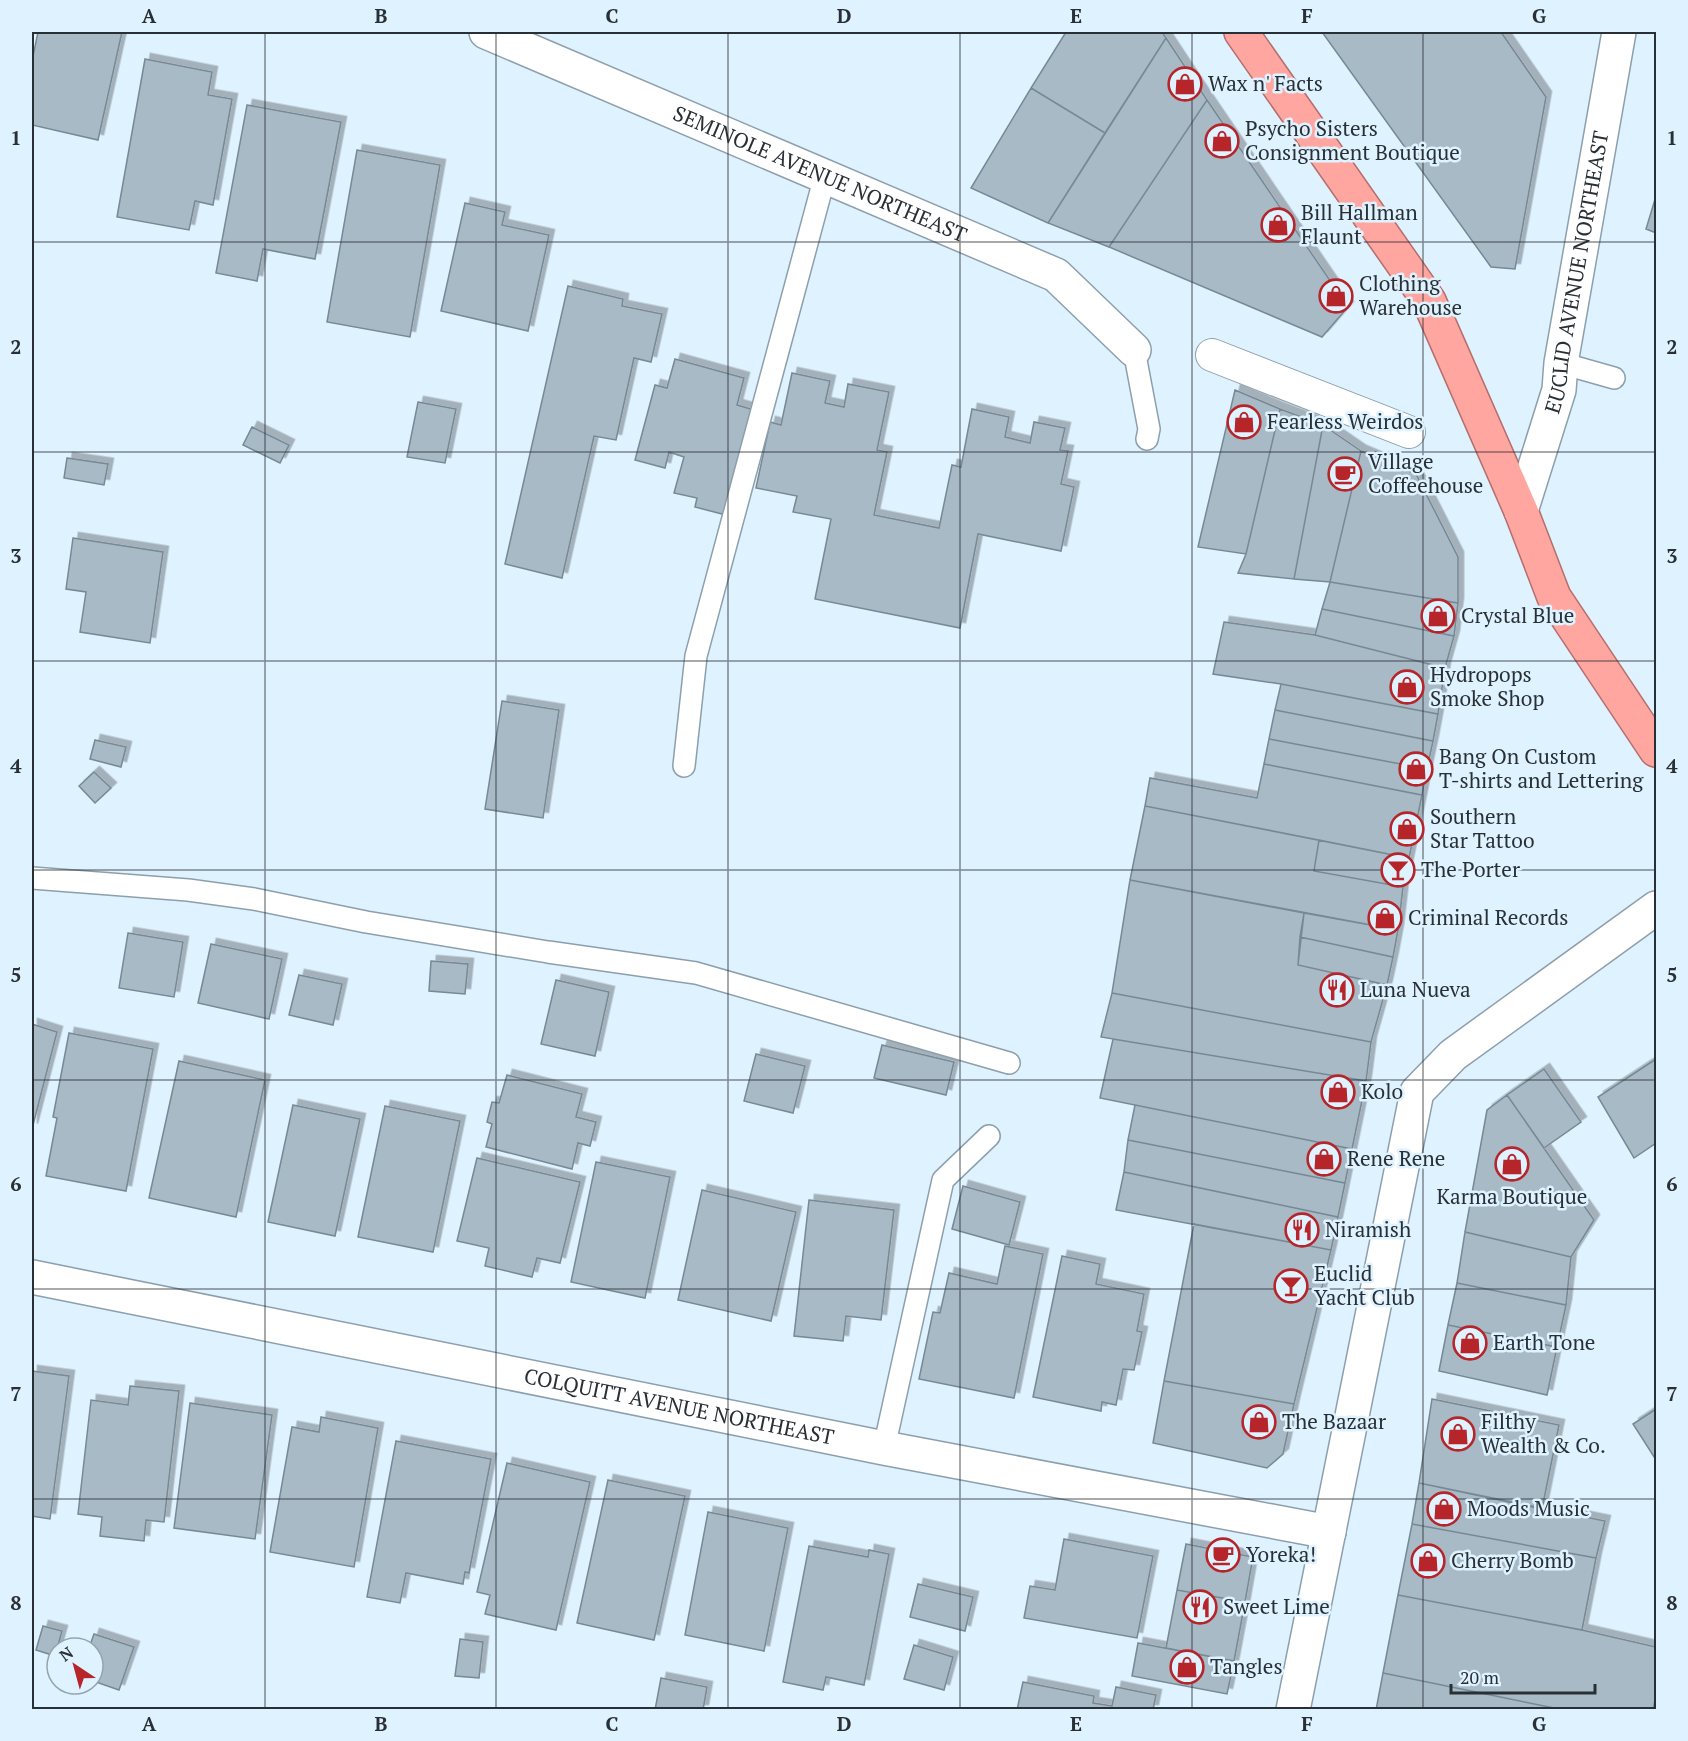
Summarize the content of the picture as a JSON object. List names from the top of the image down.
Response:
{
  "streets": {
    "street": ["SEMINOLE AVENUE NORTHEAST", "EUCLID AVENUE NORTHEAST", "COLQUITT AVENUE NORTHEAST"]
  },
  "places": {
    "shop": [
      "Wax n' Facts",
      "Psycho Sisters Consignment Boutique",
      "Bill Hallman Flaunt",
      "Clothing Warehouse",
      "Fearless Weirdos",
      "Crystal Blue",
      "Hydropops Smoke Shop",
      "Bang On Custom T-shirts and Lettering",
      "Southern Star Tattoo",
      "Criminal Records",
      "Kolo",
      "Rene Rene",
      "Karma Boutique",
      "Earth Tone",
      "The Bazaar",
      "Filthy Wealth & Co.",
      "Moods Music",
      "Cherry Bomb",
      "Tangles"
    ],
    "cafe": ["Village Coffeehouse", "Yoreka!"],
    "bar": ["The Porter", "Euclid Yacht Club"],
    "restaurant": ["Luna Nueva", "Niramish", "Sweet Lime"]
  },
  "scale_bar": "20 m",
  "north": "top left",
  "grid": {
    "columns": [
      "A",
      "B",
      "C",
      "D",
      "E",
      "F",
      "G"
    ],
    "rows": [
      "1",
      "2",
      "3",
      "4",
      "5",
      "6",
      "7",
      "8"
    ]
  }
}
